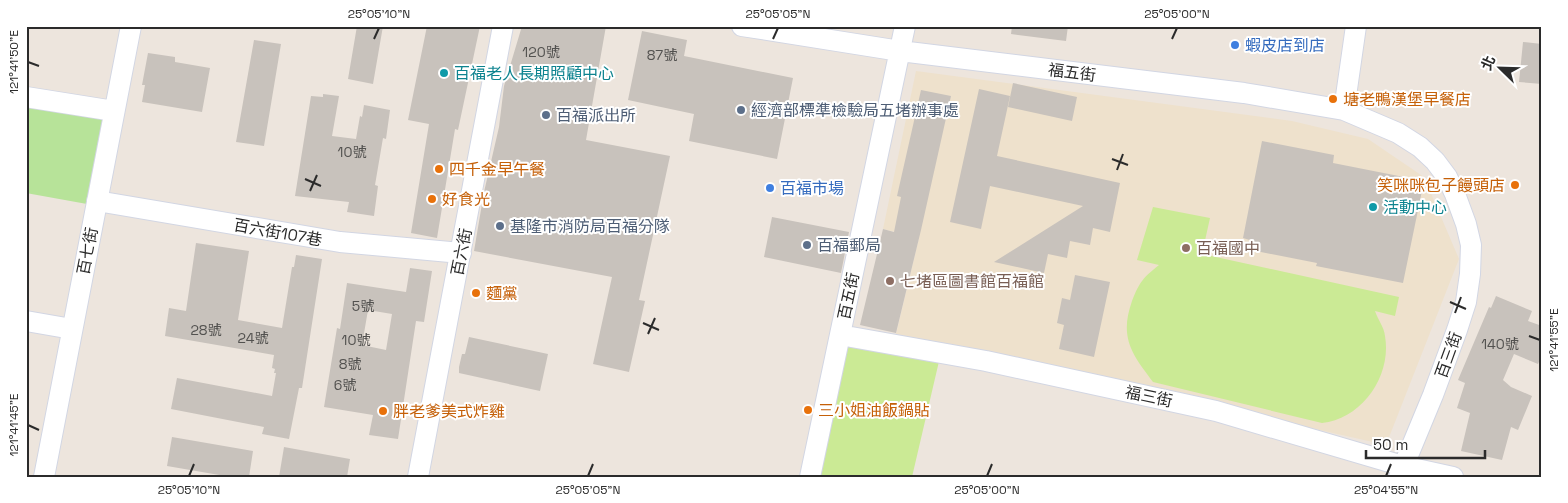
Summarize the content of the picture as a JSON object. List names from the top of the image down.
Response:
{
  "streets": {
    "street": [
      "福五街",
      "百六街107巷",
      "百七街",
      "百六街",
      "百五街",
      "百三街",
      "福三街"
    ]
  },
  "crossings": [
    ["福五街", "百五街"],
    ["福五街", "百三街"],
    ["百六街107巷", "百七街"],
    ["百六街107巷", "百六街"],
    ["百五街", "福三街"],
    ["百三街", "福三街"]
  ],
  "places": [
    "蝦皮店到店",
    "百福老人長期照顧中心",
    "塘老鴨漢堡早餐店",
    "經濟部標準檢驗局五堵辦事處",
    "百福派出所",
    "四千金早午餐",
    "笑咪咪包子饅頭店",
    "百福市場",
    "好食光",
    "活動中心",
    "基隆市消防局百福分隊",
    "百福郵局",
    "百福國中",
    "七堵區圖書館百福館",
    "麵黨",
    "三小姐油飯鍋貼",
    "胖老爹美式炸雞"
  ],
  "house_numbers": [
    "120號",
    "87號",
    "10號",
    "5號",
    "28號",
    "24號",
    "10號",
    "140號",
    "8號",
    "6號"
  ],
  "scale_bar": "50 m",
  "north": "top left",
  "coordinates": [
    "25°05'10\"N",
    "25°05'05\"N",
    "25°05'00\"N",
    "121°41'50\"E",
    "121°41'55\"E",
    "121°41'45\"E",
    "25°04'55\"N"
  ]
}
